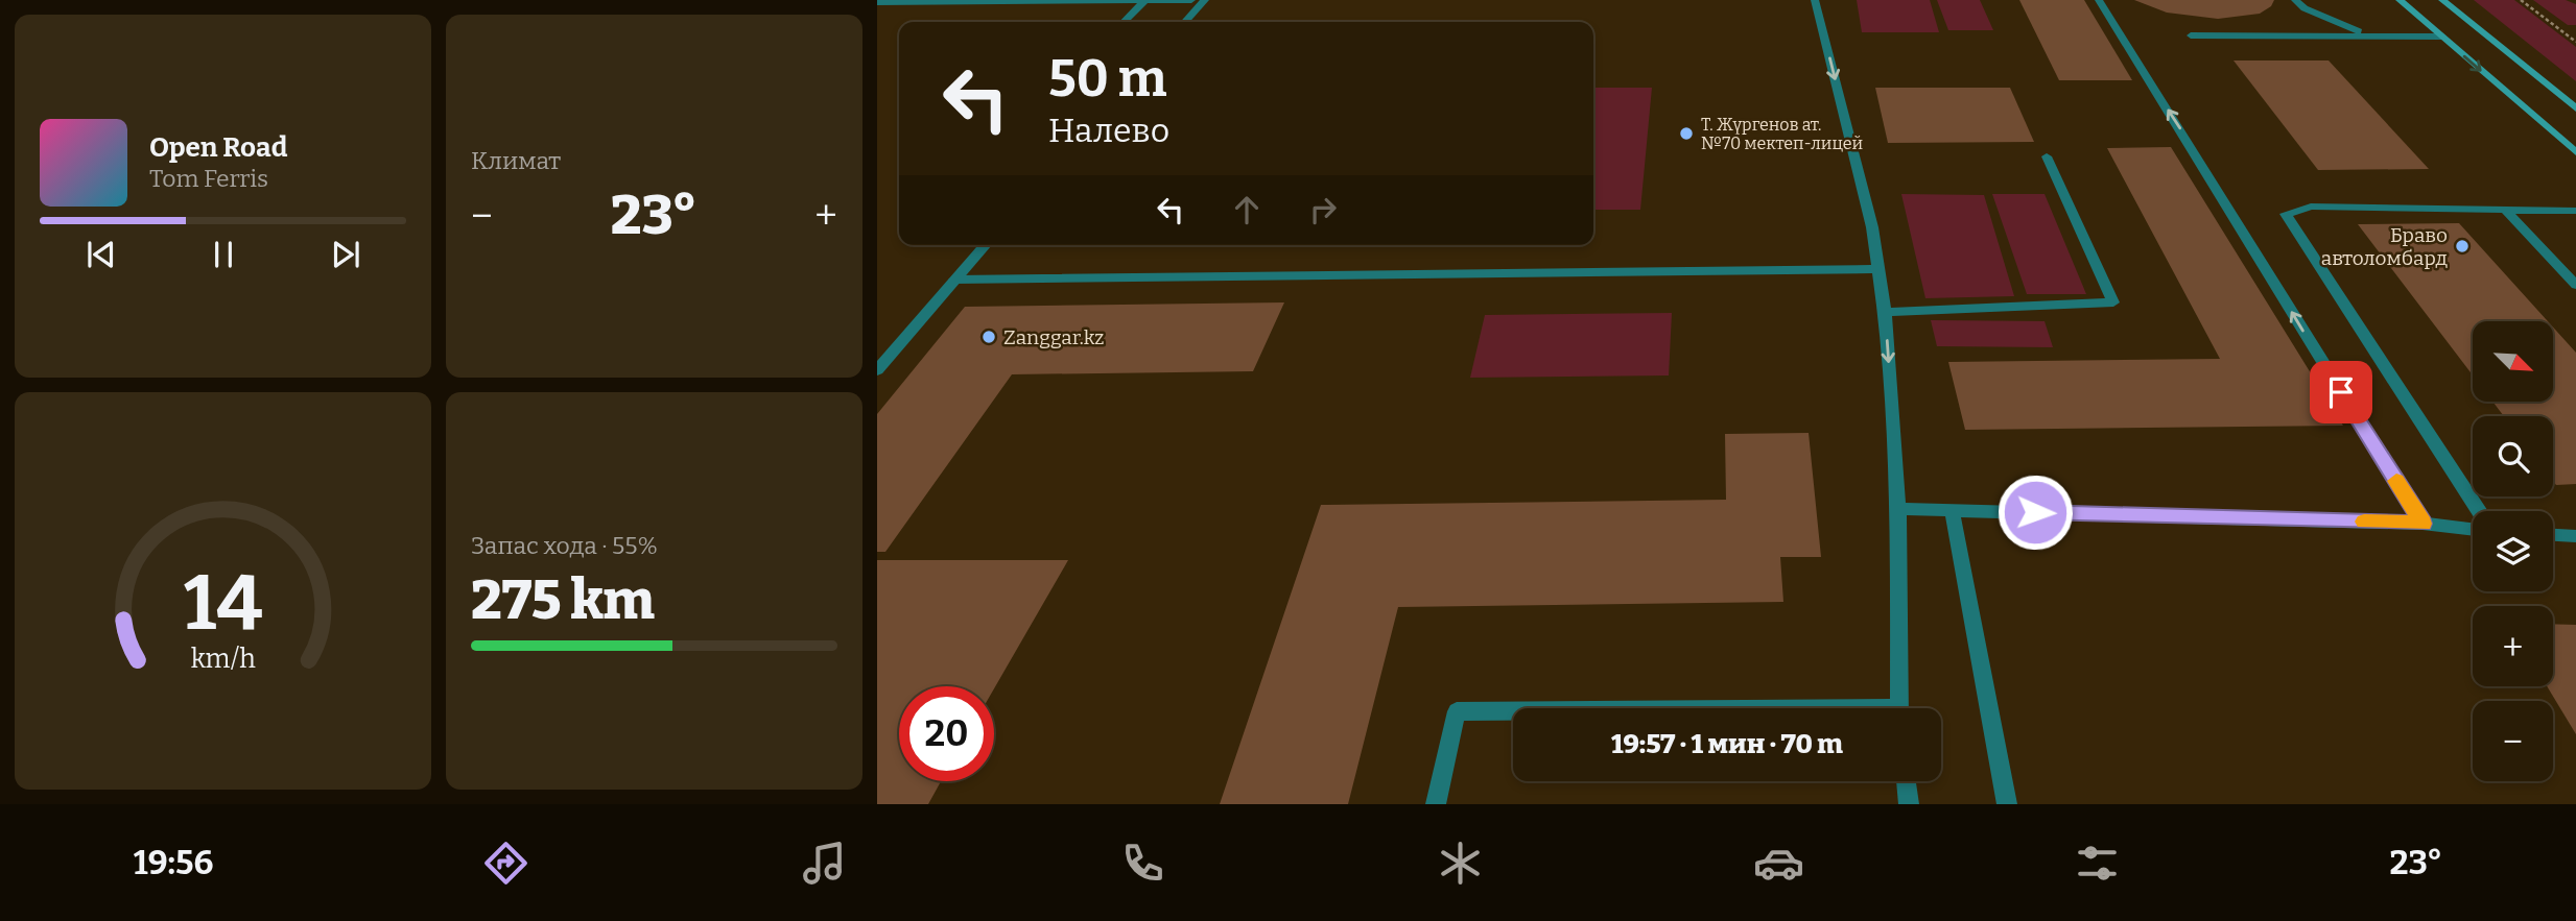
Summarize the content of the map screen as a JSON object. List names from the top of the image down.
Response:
{
  "places": ["Т. Жүргенов ат. №70 мектеп-лицей", "Браво автоломбард", "Zanggar.kz"],
  "north": "bottom right",
  "page": {
    "tile": [
      "Климат",
      ["Запас хода · 55%", "275 km"]
    ],
    "turn": ["50 m", "Налево"],
    "song": ["Open Road", "Tom Ferris"],
    "heat": ["−", "23°", "+"],
    "map_buttons": ["+", "−"],
    "limit": "20",
    "trip": "19:57 · 1 мин · 70 m",
    "tabs": ["19:56", "23°"],
    "gauge": ["14", "km/h"]
  }
}
